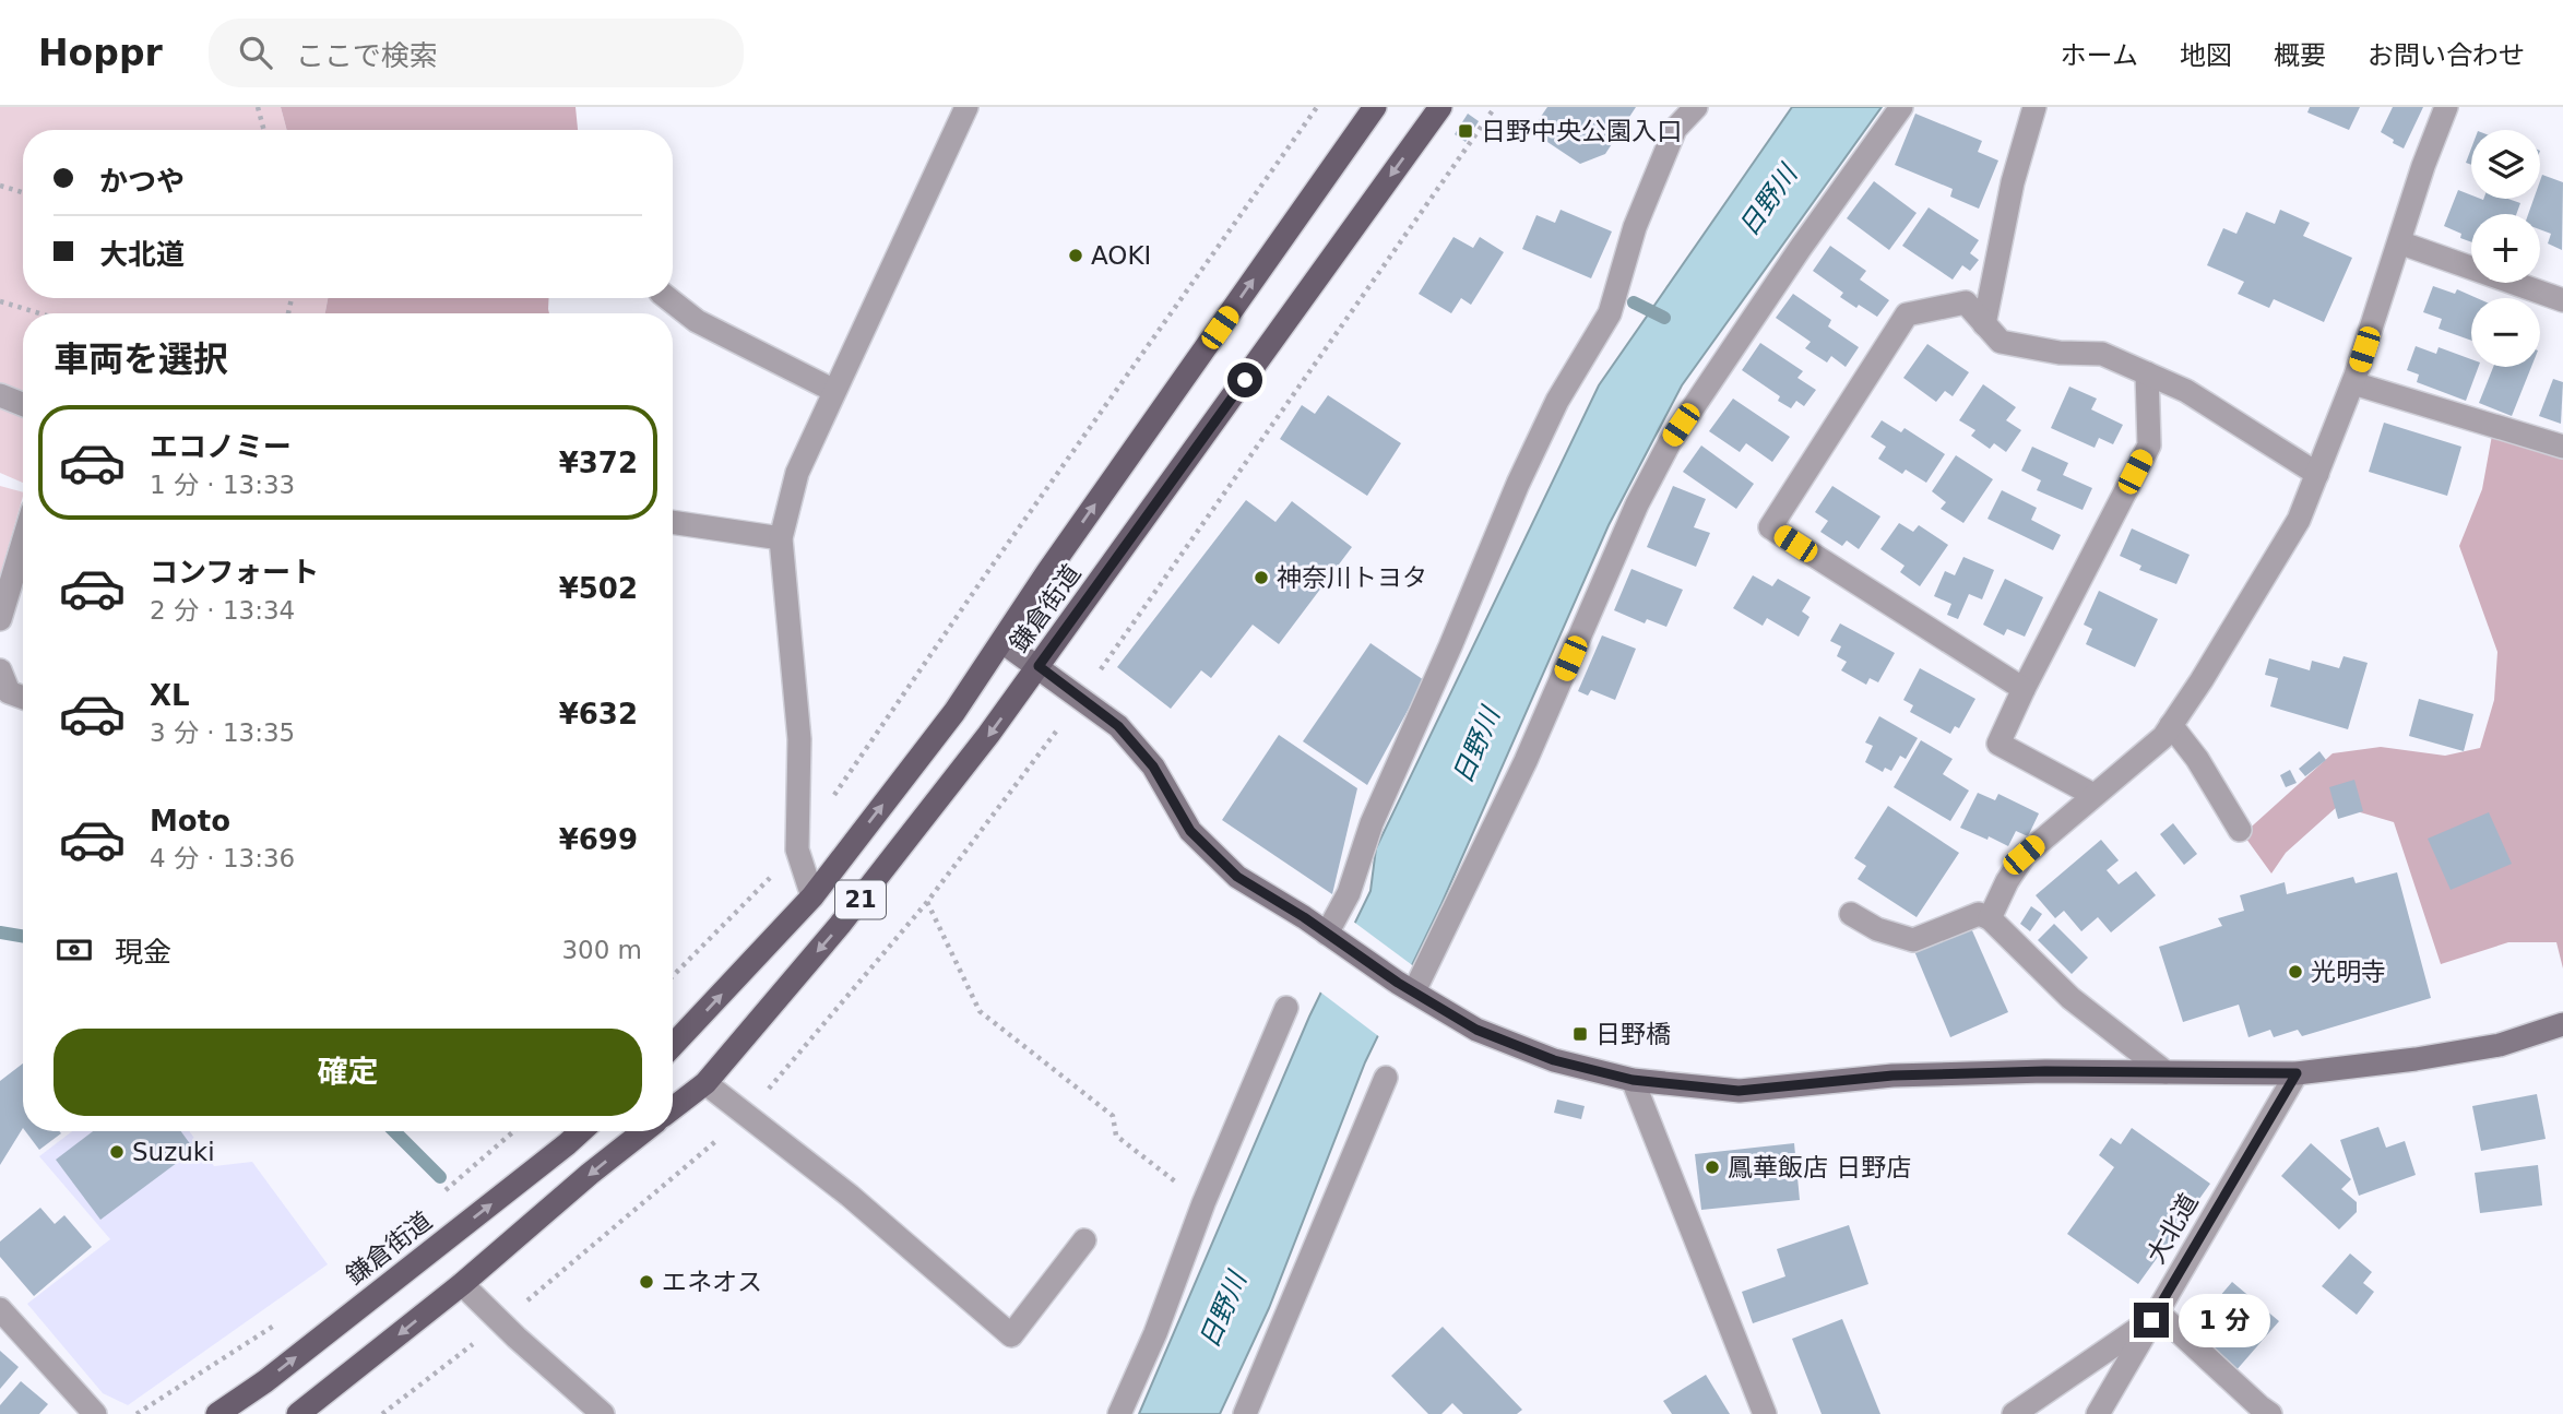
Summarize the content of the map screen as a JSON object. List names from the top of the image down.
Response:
{
  "streets": {
    "main road": ["鎌倉街道", "21"],
    "street": ["大北道"]
  },
  "water": ["日野川"],
  "places": {
    "transit": ["日野中央公園入口", "日野橋"],
    "other": [
      "AOKI",
      "神奈川トヨタ",
      "光明寺",
      "Suzuki",
      "鳳華飯店 日野店",
      "エネオス"
    ]
  },
  "page": {
    "header": "Hoppr",
    "search": "ここで検索",
    "nav": [
      "ホーム",
      "地図",
      "概要",
      "お問い合わせ"
    ],
    "map_buttons": ["+", "−"],
    "banner": ["かつや", "大北道"],
    "heading": "車両を選択",
    "list": [
      {
        "name": "エコノミー",
        "note": "1 分 · 13:33",
        "value": "¥372"
      },
      {
        "name": "コンフォート",
        "note": "2 分 · 13:34",
        "value": "¥502"
      },
      {
        "name": "XL",
        "note": "3 分 · 13:35",
        "value": "¥632"
      },
      {
        "name": "Moto",
        "note": "4 分 · 13:36",
        "value": "¥699"
      }
    ],
    "pay": ["現金", "300 m"],
    "buttons": "確定",
    "bubble": "1 分"
  }
}
